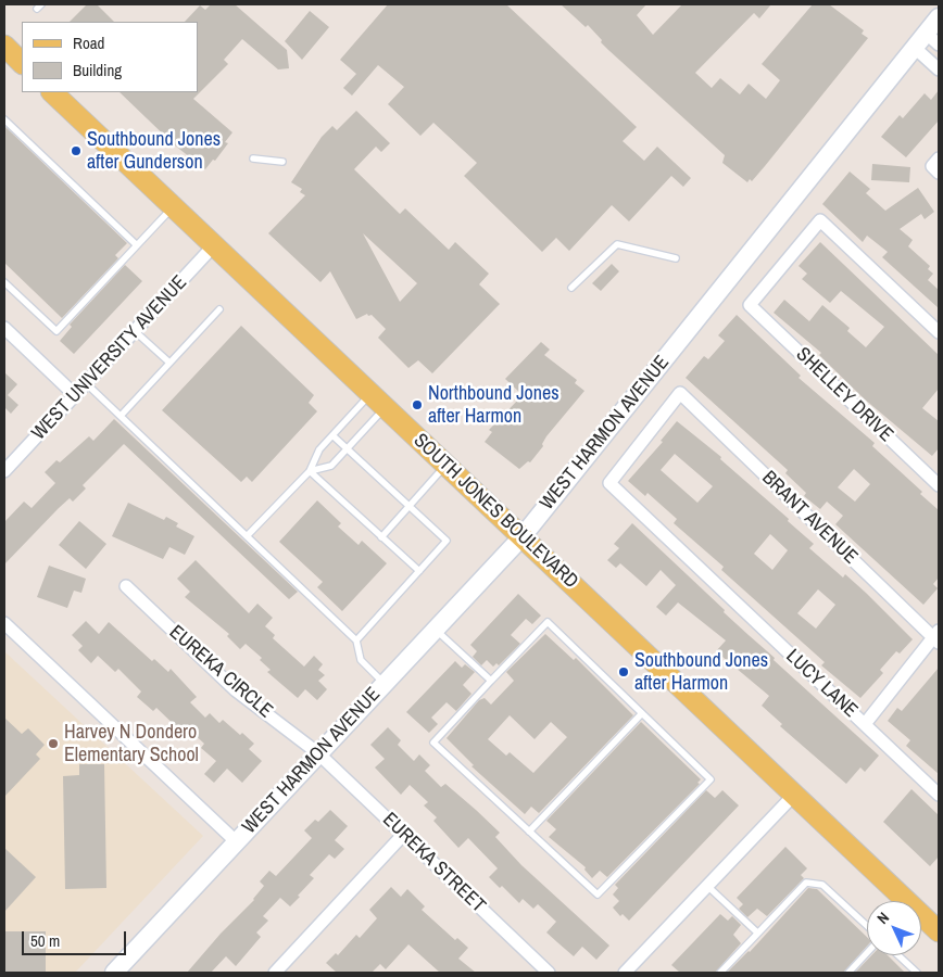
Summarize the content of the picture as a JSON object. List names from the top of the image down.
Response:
{
  "streets": {
    "main road": ["WEST HARMON AVENUE", "SOUTH JONES BOULEVARD"],
    "street": [
      "WEST UNIVERSITY AVENUE",
      "SHELLEY DRIVE",
      "BRANT AVENUE",
      "EUREKA CIRCLE",
      "LUCY LANE",
      "EUREKA STREET"
    ]
  },
  "crossings": [
    ["WEST UNIVERSITY AVENUE", "SOUTH JONES BOULEVARD"],
    ["WEST HARMON AVENUE", "SOUTH JONES BOULEVARD"],
    ["WEST HARMON AVENUE", "EUREKA CIRCLE"],
    ["WEST HARMON AVENUE", "EUREKA STREET"],
    ["BRANT AVENUE", "LUCY LANE"],
    ["EUREKA CIRCLE", "EUREKA STREET"]
  ],
  "places": [
    "Southbound Jones after Gunderson",
    "Northbound Jones after Harmon",
    "Southbound Jones after Harmon",
    "Harvey N Dondero Elementary School"
  ],
  "legend": ["Road", "Building"],
  "scale_bar": "50 m",
  "north": "top left"
}
